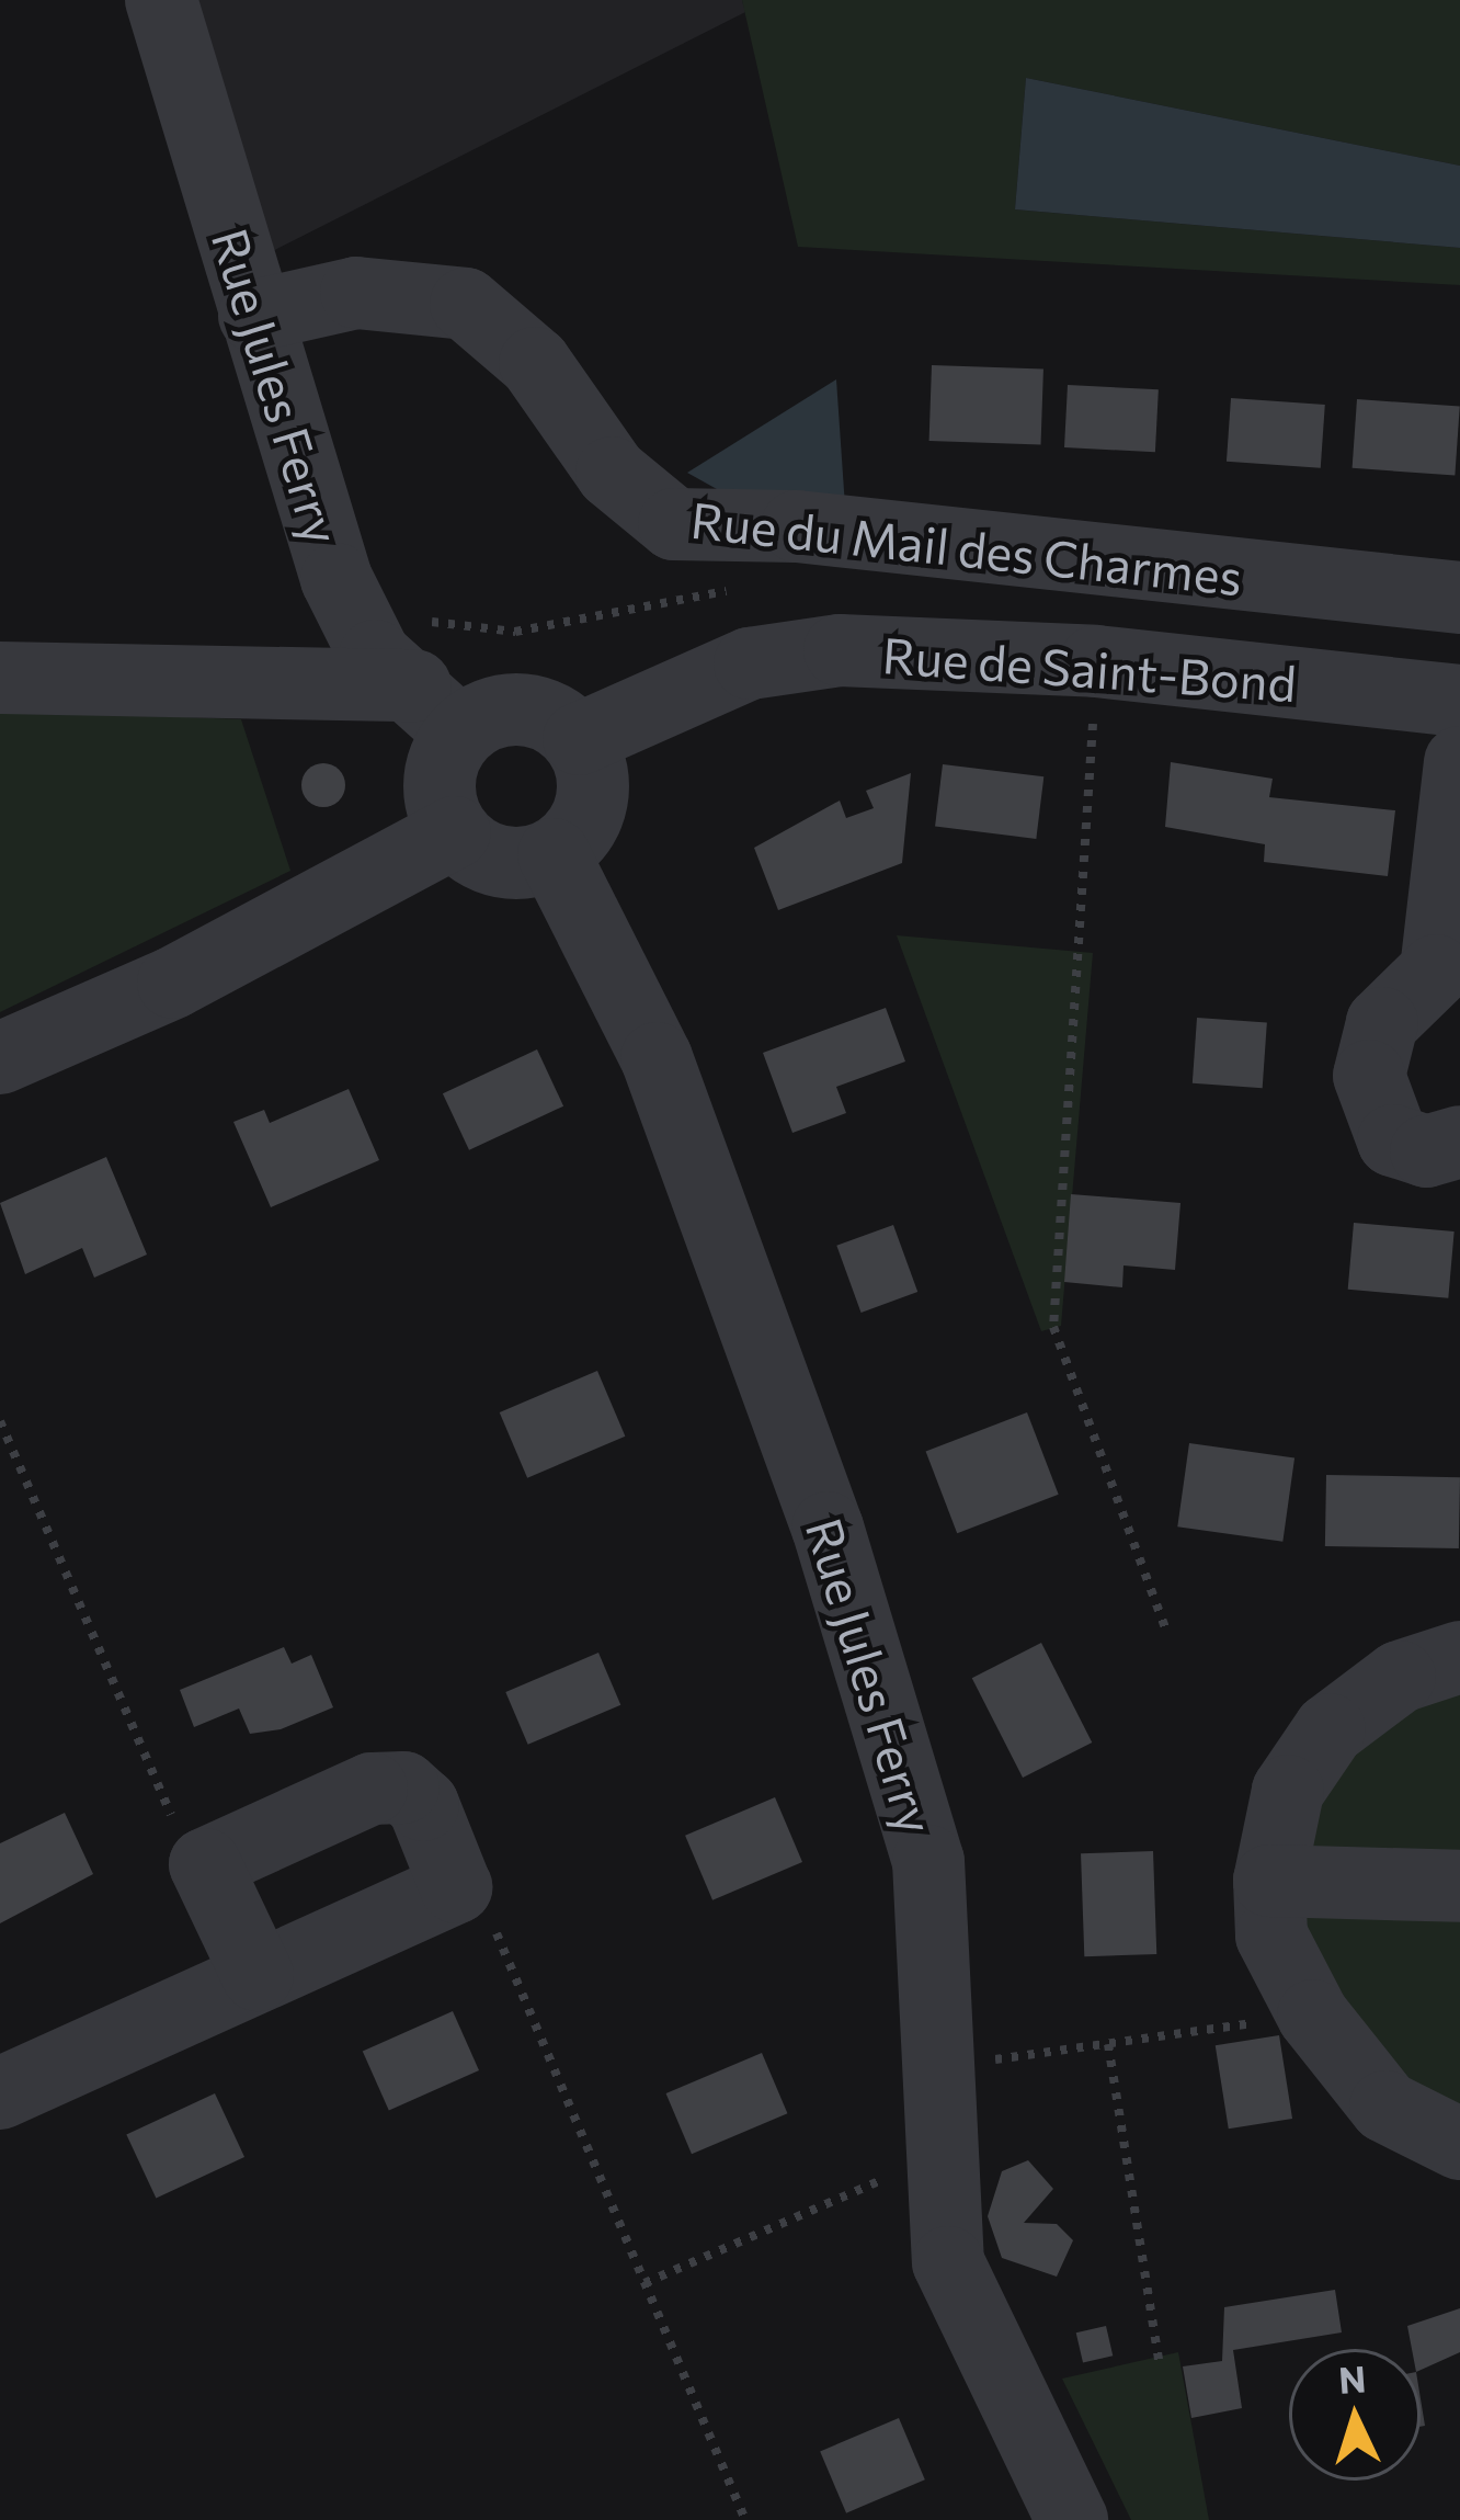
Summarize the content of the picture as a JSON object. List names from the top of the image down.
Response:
{
  "streets": {
    "street": ["Rue Jules Ferry", "Rue du Mail des Charmes", "Rue de Saint-Bond"]
  },
  "crossings": [
    ["Rue Jules Ferry", "Rue du Mail des Charmes"],
    ["Rue Jules Ferry", "Rue de Saint-Bond"]
  ],
  "north": "top"
}
